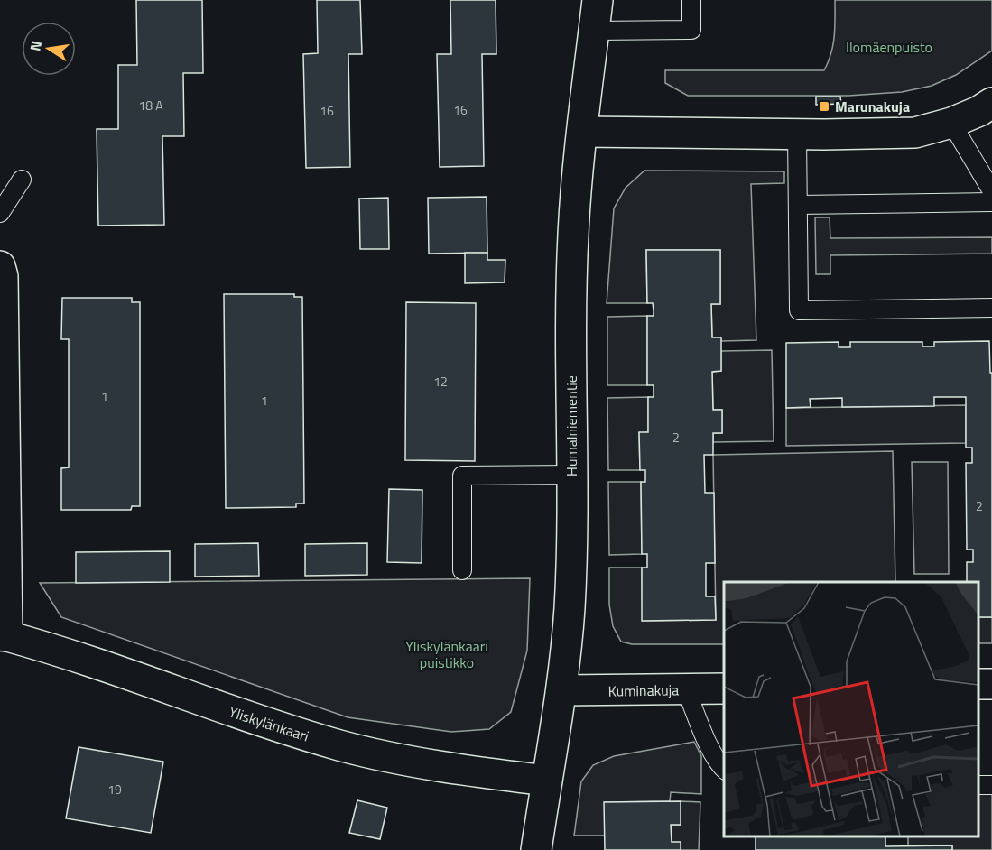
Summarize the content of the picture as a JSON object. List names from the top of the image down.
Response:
{
  "streets": {
    "street": ["Humalniementie", "Kuminakuja", "Yliskylänkaari"]
  },
  "crossings": [
    ["Humalniementie", "Kuminakuja"],
    ["Humalniementie", "Yliskylänkaari"]
  ],
  "parks": ["Ilomäenpuisto", "Yliskylänkaari puistikko"],
  "places": {
    "transit": ["Marunakuja"]
  },
  "house_numbers": [
    "18 A",
    "16",
    "16",
    "12",
    "1",
    "1",
    "2",
    "2",
    "19"
  ],
  "north": "left"
}
